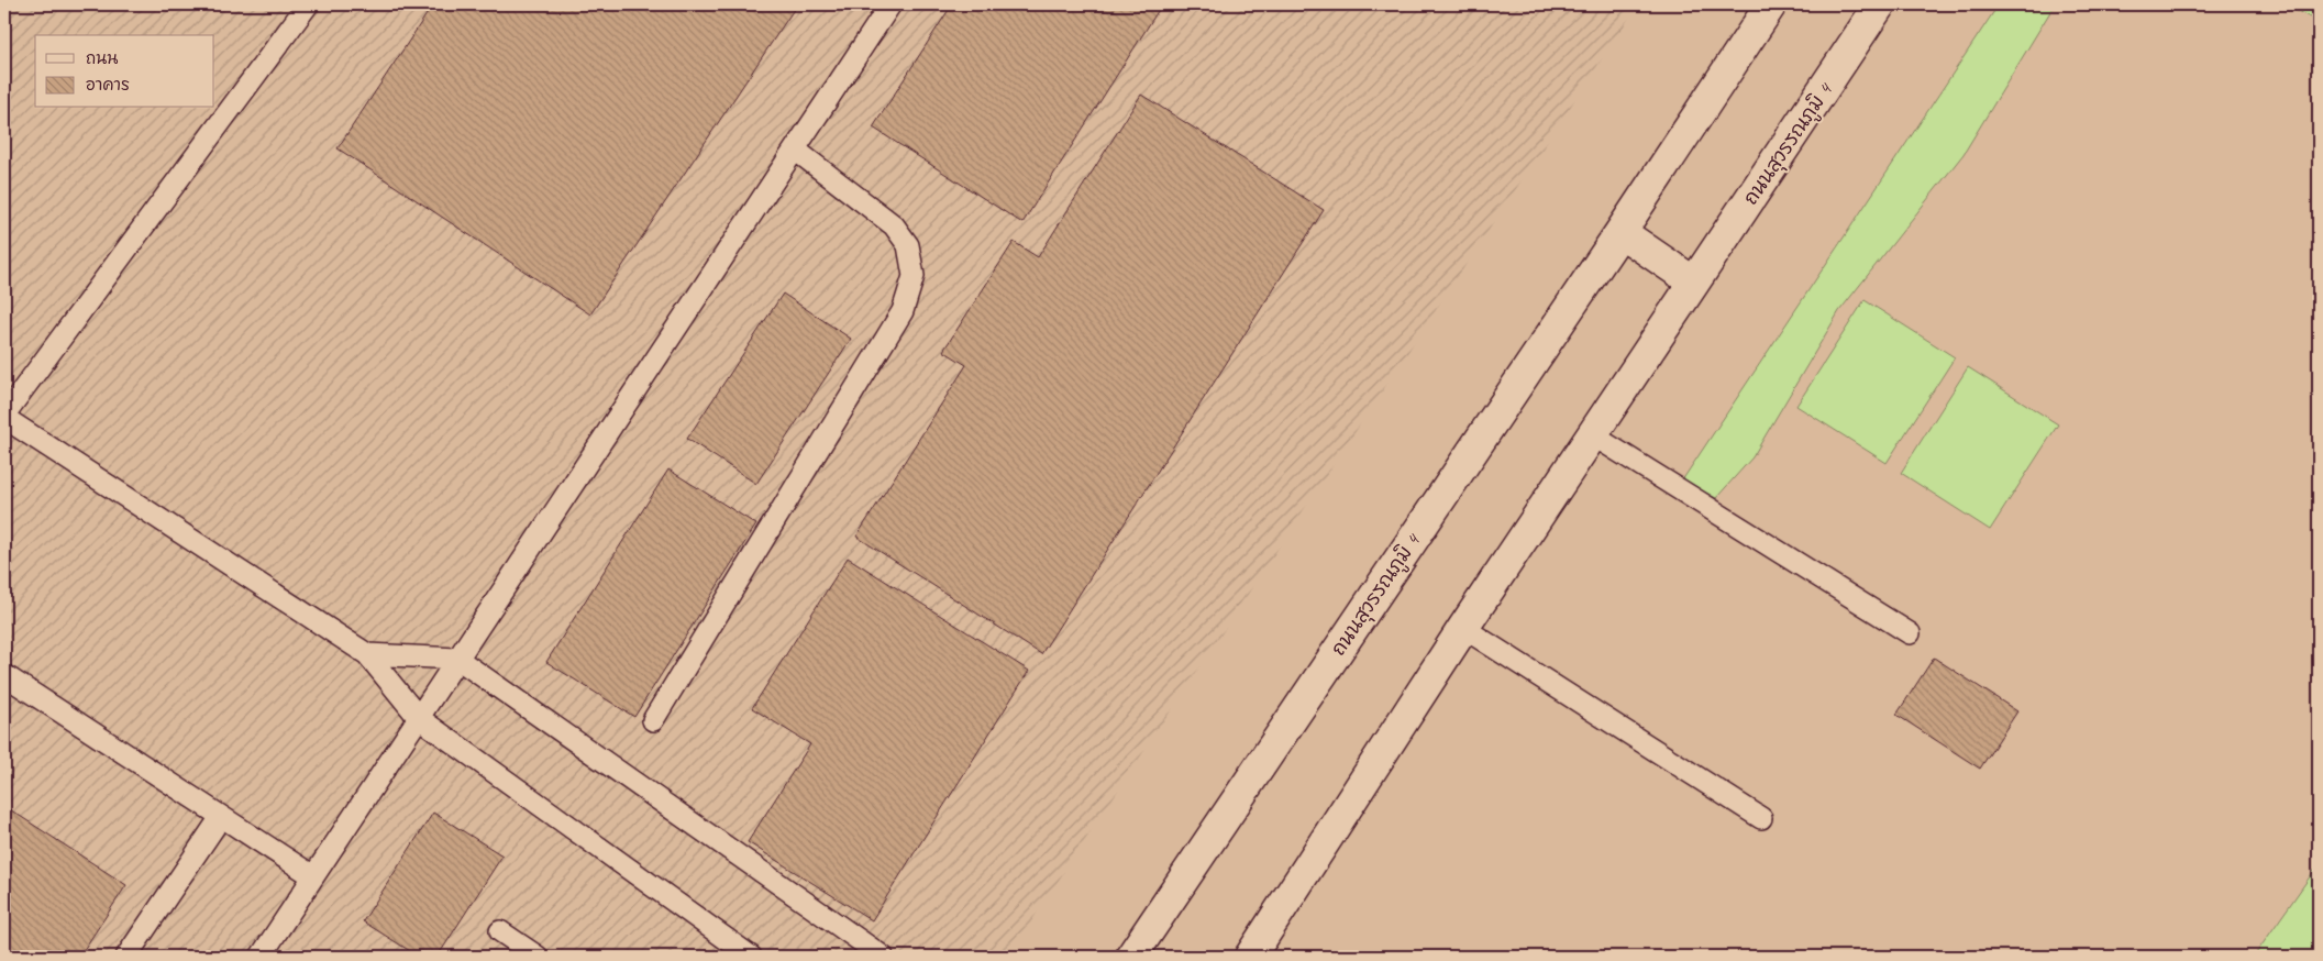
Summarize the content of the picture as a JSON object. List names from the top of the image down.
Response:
{
  "streets": {
    "street": ["ถนนสุวรรณภูมิ 4"]
  },
  "legend": ["ถนน", "อาคาร"]
}
